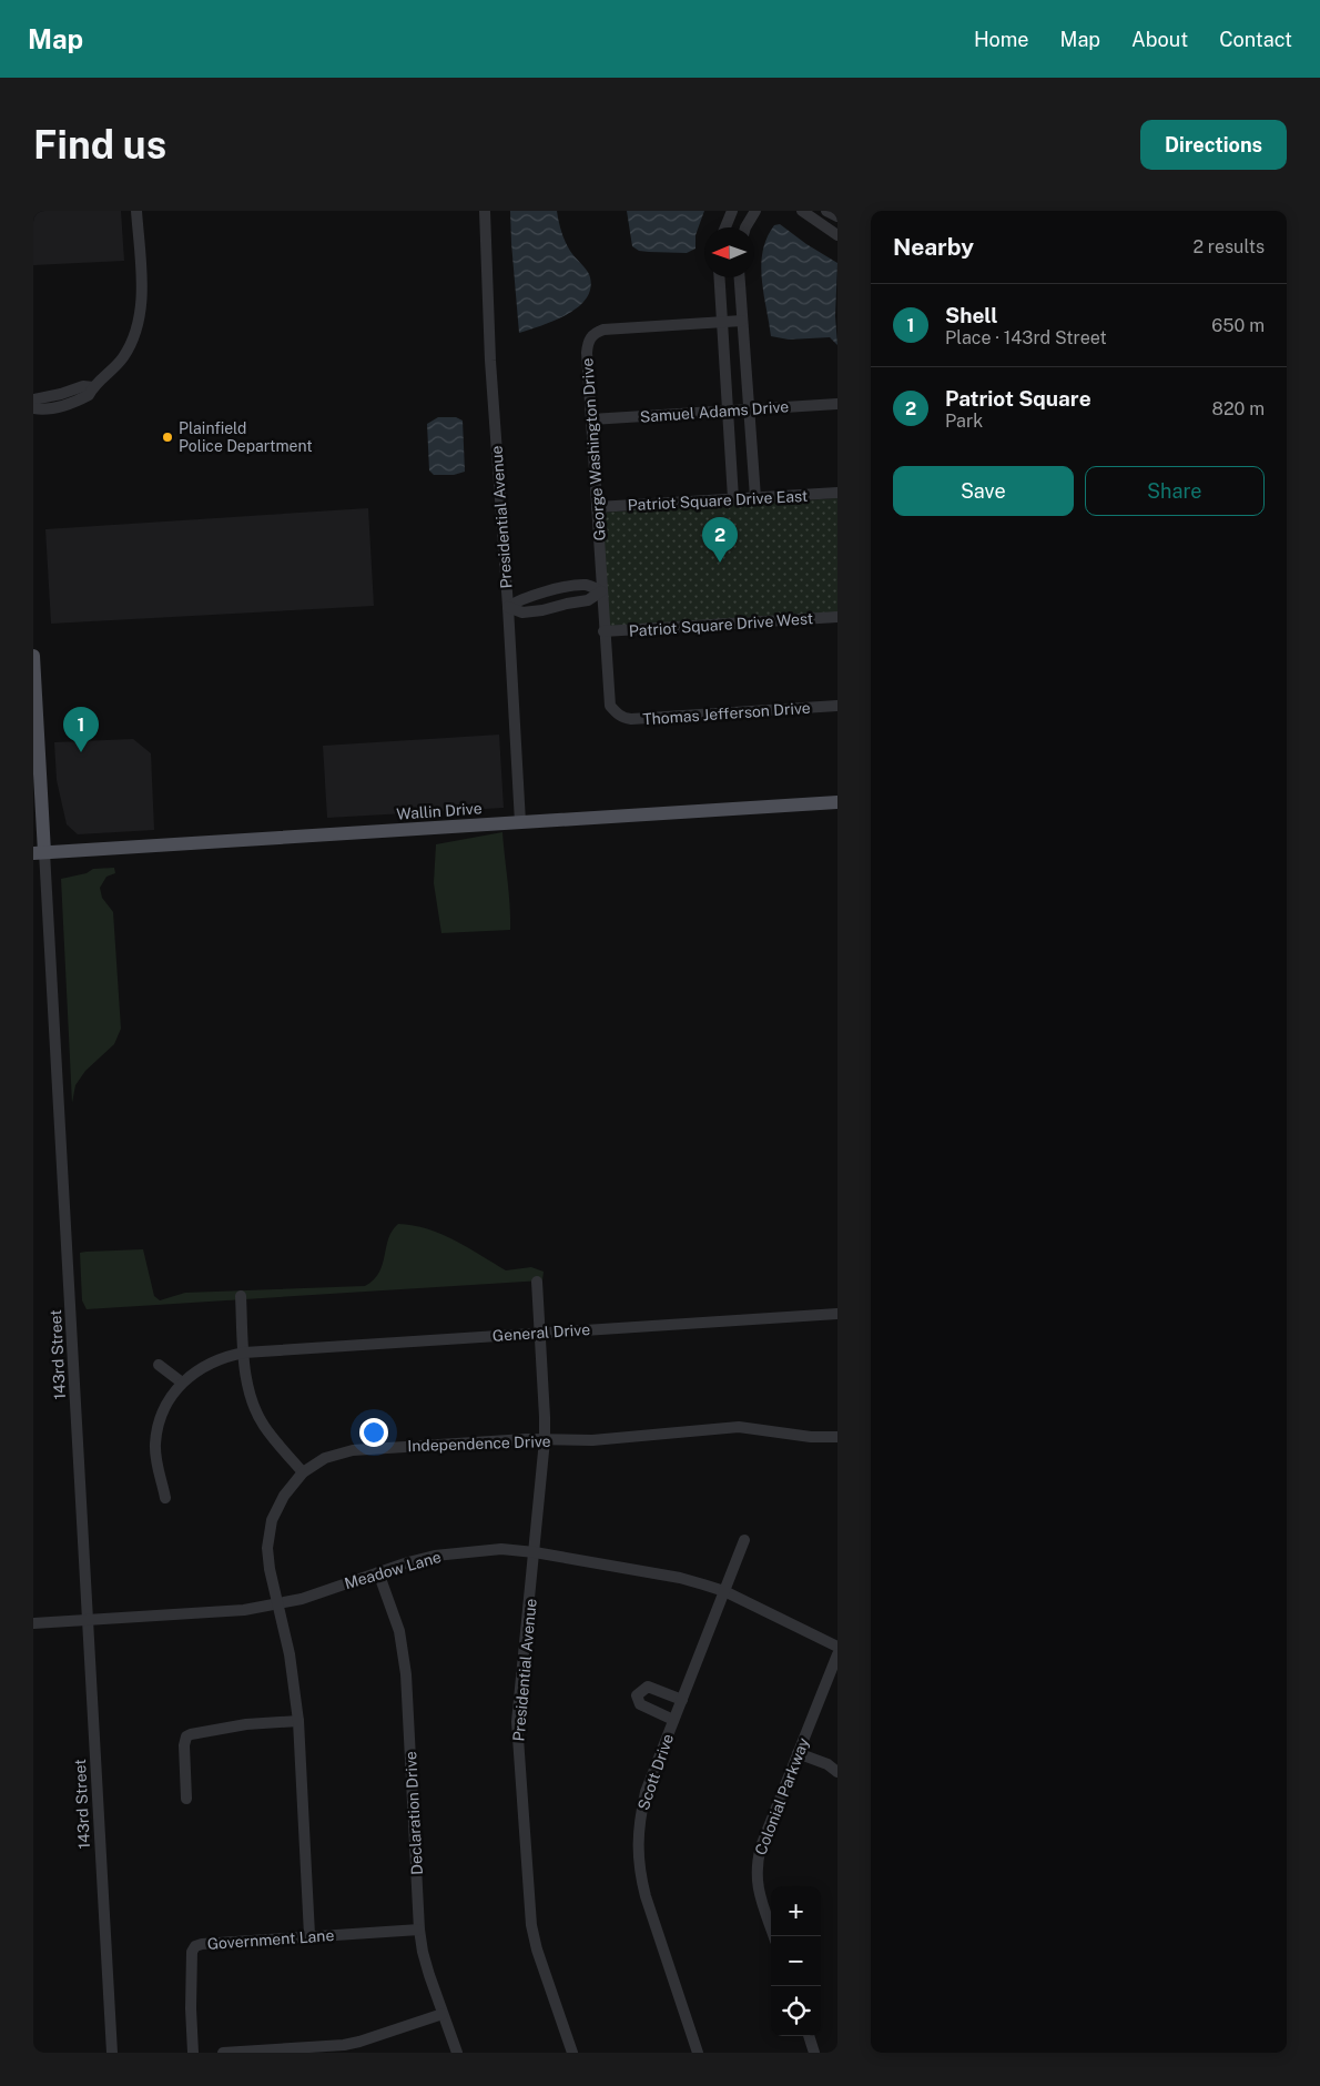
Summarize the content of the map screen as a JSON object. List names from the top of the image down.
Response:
{
  "streets": {
    "main road": ["Wallin Drive", "143rd Street"],
    "street": [
      "Samuel Adams Drive",
      "George Washington Drive",
      "Patriot Square Drive East",
      "Presidential Avenue",
      "Patriot Square Drive West",
      "Thomas Jefferson Drive",
      "General Drive",
      "Independence Drive",
      "Meadow Lane",
      "Scott Drive",
      "Colonial Parkway",
      "Declaration Drive",
      "Government Lane"
    ]
  },
  "crossings": [
    ["Samuel Adams Drive", "George Washington Drive"],
    ["George Washington Drive", "Patriot Square Drive East"],
    ["George Washington Drive", "Patriot Square Drive West"],
    ["George Washington Drive", "Thomas Jefferson Drive"],
    ["Presidential Avenue", "Wallin Drive"],
    ["Presidential Avenue", "General Drive"],
    ["Presidential Avenue", "Independence Drive"],
    ["Presidential Avenue", "Meadow Lane"],
    ["Wallin Drive", "143rd Street"],
    ["143rd Street", "Meadow Lane"],
    ["Independence Drive", "Meadow Lane"],
    ["Independence Drive", "Government Lane"],
    ["Meadow Lane", "Scott Drive"],
    ["Meadow Lane", "Declaration Drive"],
    ["Declaration Drive", "Government Lane"]
  ],
  "places": ["Plainfield Police Department"],
  "north": "left",
  "page": {
    "header": "Map",
    "nav": [
      "Home",
      "Map",
      "About",
      "Contact"
    ],
    "buttons": [
      "Directions",
      ["Save", "Share"]
    ],
    "title": "Find us",
    "heading": ["Nearby", "2 results"],
    "list": [
      {
        "mark": "1",
        "name": "Shell",
        "note": "Place · 143rd Street",
        "value": "650 m"
      },
      {
        "mark": "2",
        "name": "Patriot Square",
        "note": "Park",
        "value": "820 m"
      }
    ],
    "pins": ["2", "1"],
    "map_buttons": ["+", "−"]
  }
}
